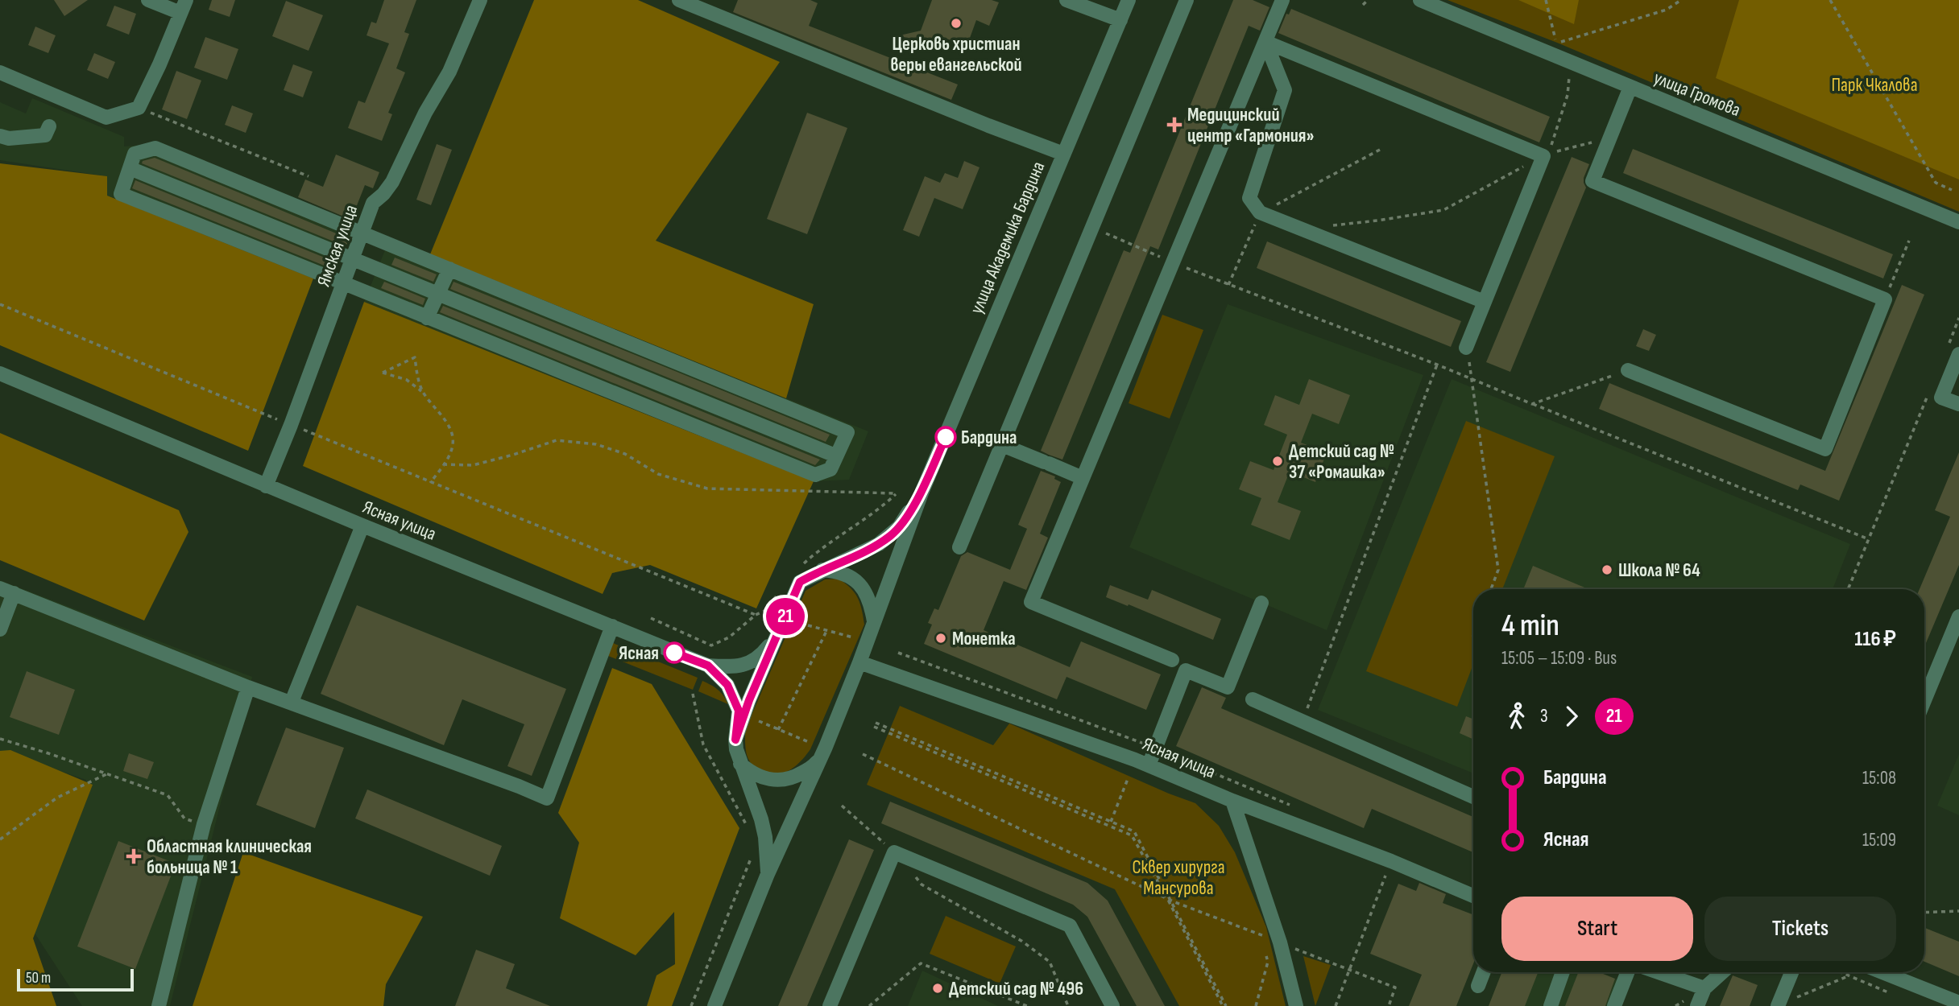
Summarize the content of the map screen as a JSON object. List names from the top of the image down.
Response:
{
  "streets": {
    "street": [
      "улица Громова",
      "улица Академика Бардина",
      "Ямская улица",
      "Ясная улица"
    ]
  },
  "crossings": [
    ["улица Академика Бардина", "Ясная улица"],
    ["Ямская улица", "Ясная улица"]
  ],
  "parks": ["Парк Чкалова", "Сквер хирурга Мансурова"],
  "places": {
    "other": [
      "Церковь христиан веры евангельской",
      "Бардина",
      "Детский сад № 37 «Ромашка»",
      "Школа № 64",
      "Монетка",
      "Ясная",
      "Детский сад № 496"
    ],
    "health": ["Медицинский центр «Гармония»", "Областная клиническая больница № 1"]
  },
  "lines": ["bus line 21"],
  "scale_bar": "50 m",
  "page": {
    "on_map": "21",
    "heading": ["4 min", "15:05 – 15:09 · Bus", "116 ₽"],
    "legs": ["3", "21"],
    "list": [
      {
        "name": "Бардина",
        "value": "15:08"
      },
      {
        "name": "Ясная",
        "value": "15:09"
      }
    ],
    "buttons": ["Start", "Tickets"],
    "scale": "50 m"
  }
}
